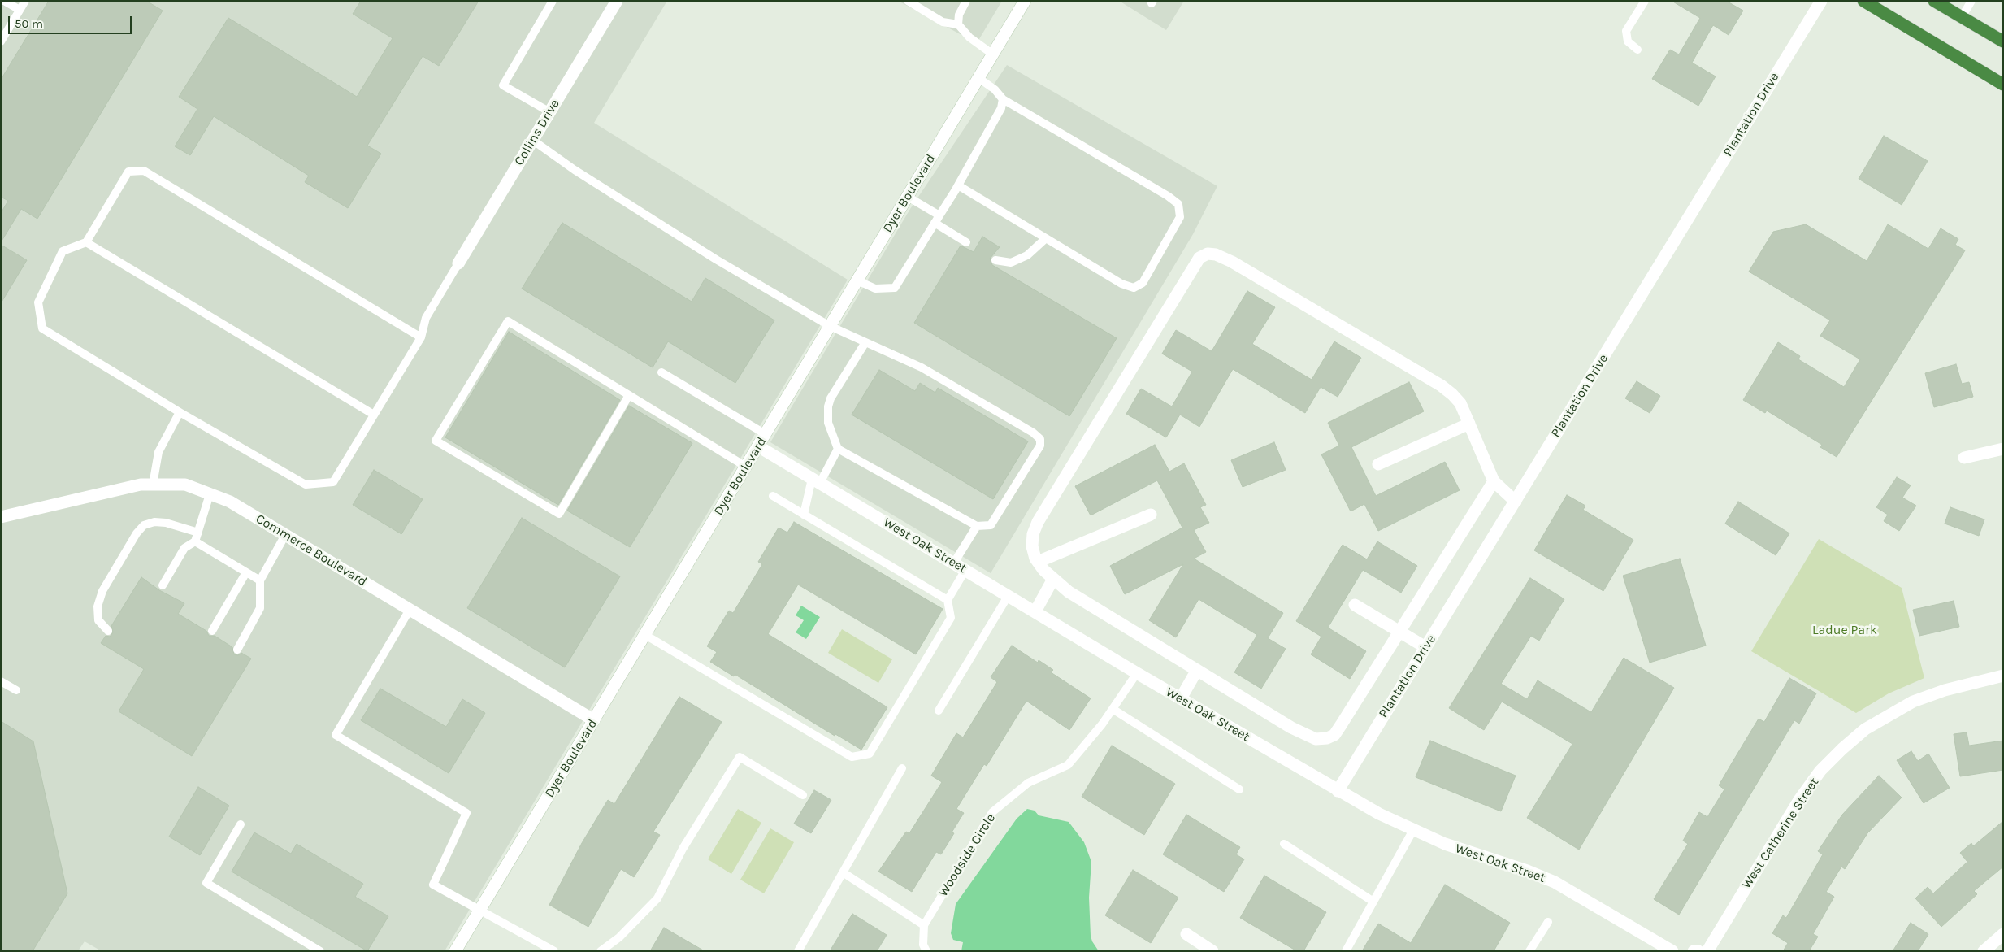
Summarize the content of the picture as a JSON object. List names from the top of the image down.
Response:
{
  "streets": {
    "street": [
      "Plantation Drive",
      "Collins Drive",
      "Dyer Boulevard",
      "West Oak Street",
      "Commerce Boulevard",
      "West Catherine Street"
    ],
    "lane": ["Woodside Circle"]
  },
  "crossings": [
    ["Plantation Drive", "West Oak Street"],
    ["Dyer Boulevard", "West Oak Street"],
    ["Dyer Boulevard", "Commerce Boulevard"],
    ["West Oak Street", "Woodside Circle"]
  ],
  "parks": ["Ladue Park"],
  "scale_bar": "50 m"
}
